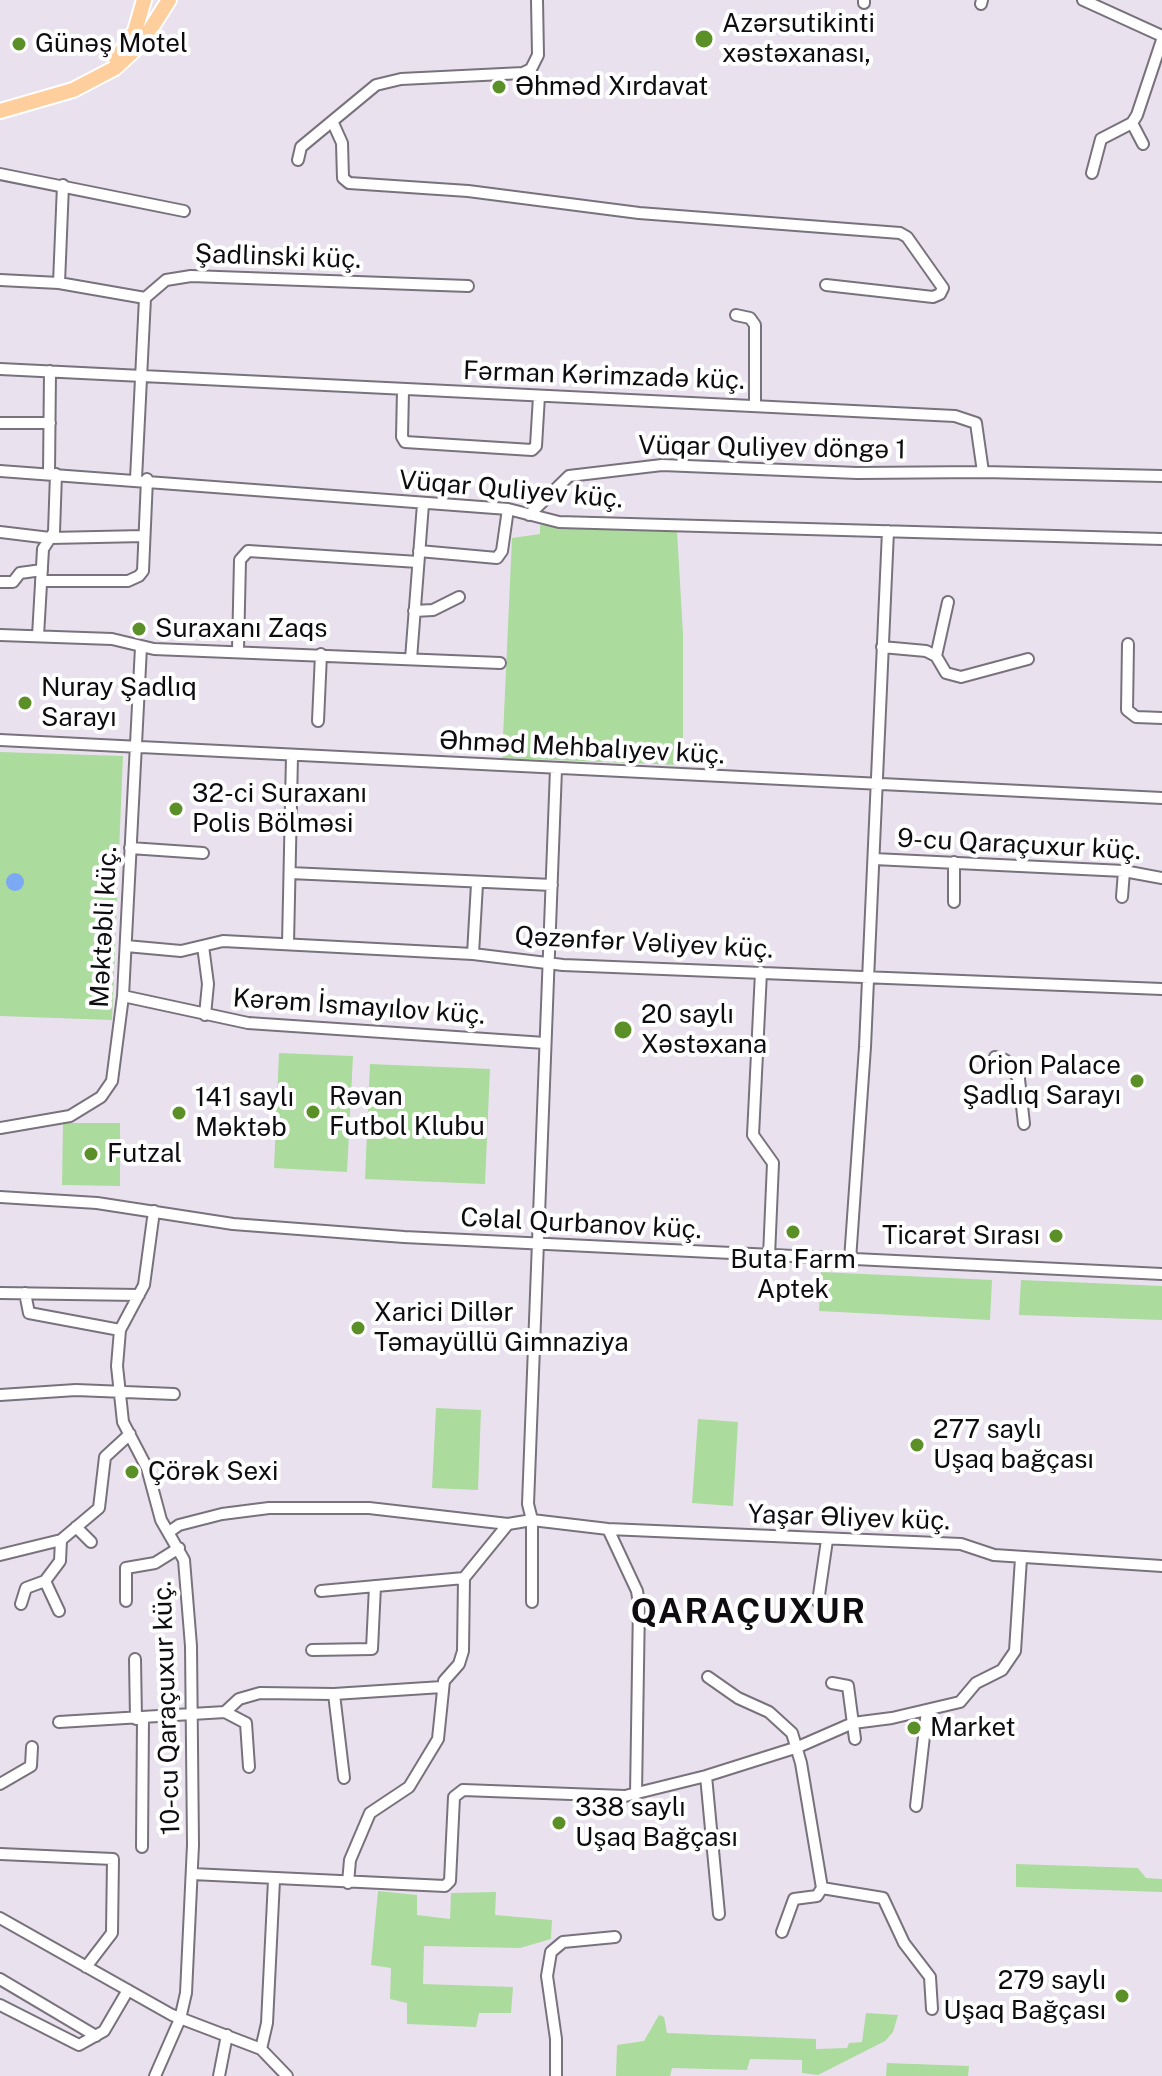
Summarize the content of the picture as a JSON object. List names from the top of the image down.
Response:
{
  "streets": {
    "street": [
      "Şadlinski küç.",
      "Fərman Kərimzadə küç.",
      "Vüqar Quliyev döngə 1",
      "Vüqar Quliyev küç.",
      "Əhməd Mehbalıyev küç.",
      "9-cu Qaraçuxur küç.",
      "Məktəbli küç.",
      "Qəzənfər Vəliyev küç.",
      "Kərəm İsmayılov küç.",
      "Cəlal Qurbanov küç.",
      "Yaşar Əliyev küç.",
      "10-cu Qaraçuxur küç."
    ]
  },
  "crossings": [
    ["Fərman Kərimzadə küç.", "Vüqar Quliyev döngə 1"],
    ["Vüqar Quliyev döngə 1", "Vüqar Quliyev küç."],
    ["Əhməd Mehbalıyev küç.", "Məktəbli küç."],
    ["Məktəbli küç.", "Qəzənfər Vəliyev küç."],
    ["Məktəbli küç.", "Kərəm İsmayılov küç."],
    ["Cəlal Qurbanov küç.", "10-cu Qaraçuxur küç."],
    ["Yaşar Əliyev küç.", "10-cu Qaraçuxur küç."]
  ],
  "districts": ["QARAÇUXUR"],
  "places": [
    "Azərsutikinti xəstəxanası,",
    "Günəş Motel",
    "Əhməd Xırdavat",
    "Suraxanı Zaqs",
    "Nuray Şadlıq Sarayı",
    "32-ci Suraxanı Polis Bölməsi",
    "20 saylı Xəstəxana",
    "Orion Palace Şadlıq Sarayı",
    "Rəvan Futbol Klubu",
    "141 saylı Məktəb",
    "Futzal",
    "Buta Farm Aptek",
    "Ticarət Sırası",
    "Xarici Dillər Təmayüllü Gimnaziya",
    "277 saylı Uşaq bağçası",
    "Çörək Sexi",
    "Market",
    "338 saylı Uşaq Bağçası",
    "279 saylı Uşaq Bağçası"
  ]
}
